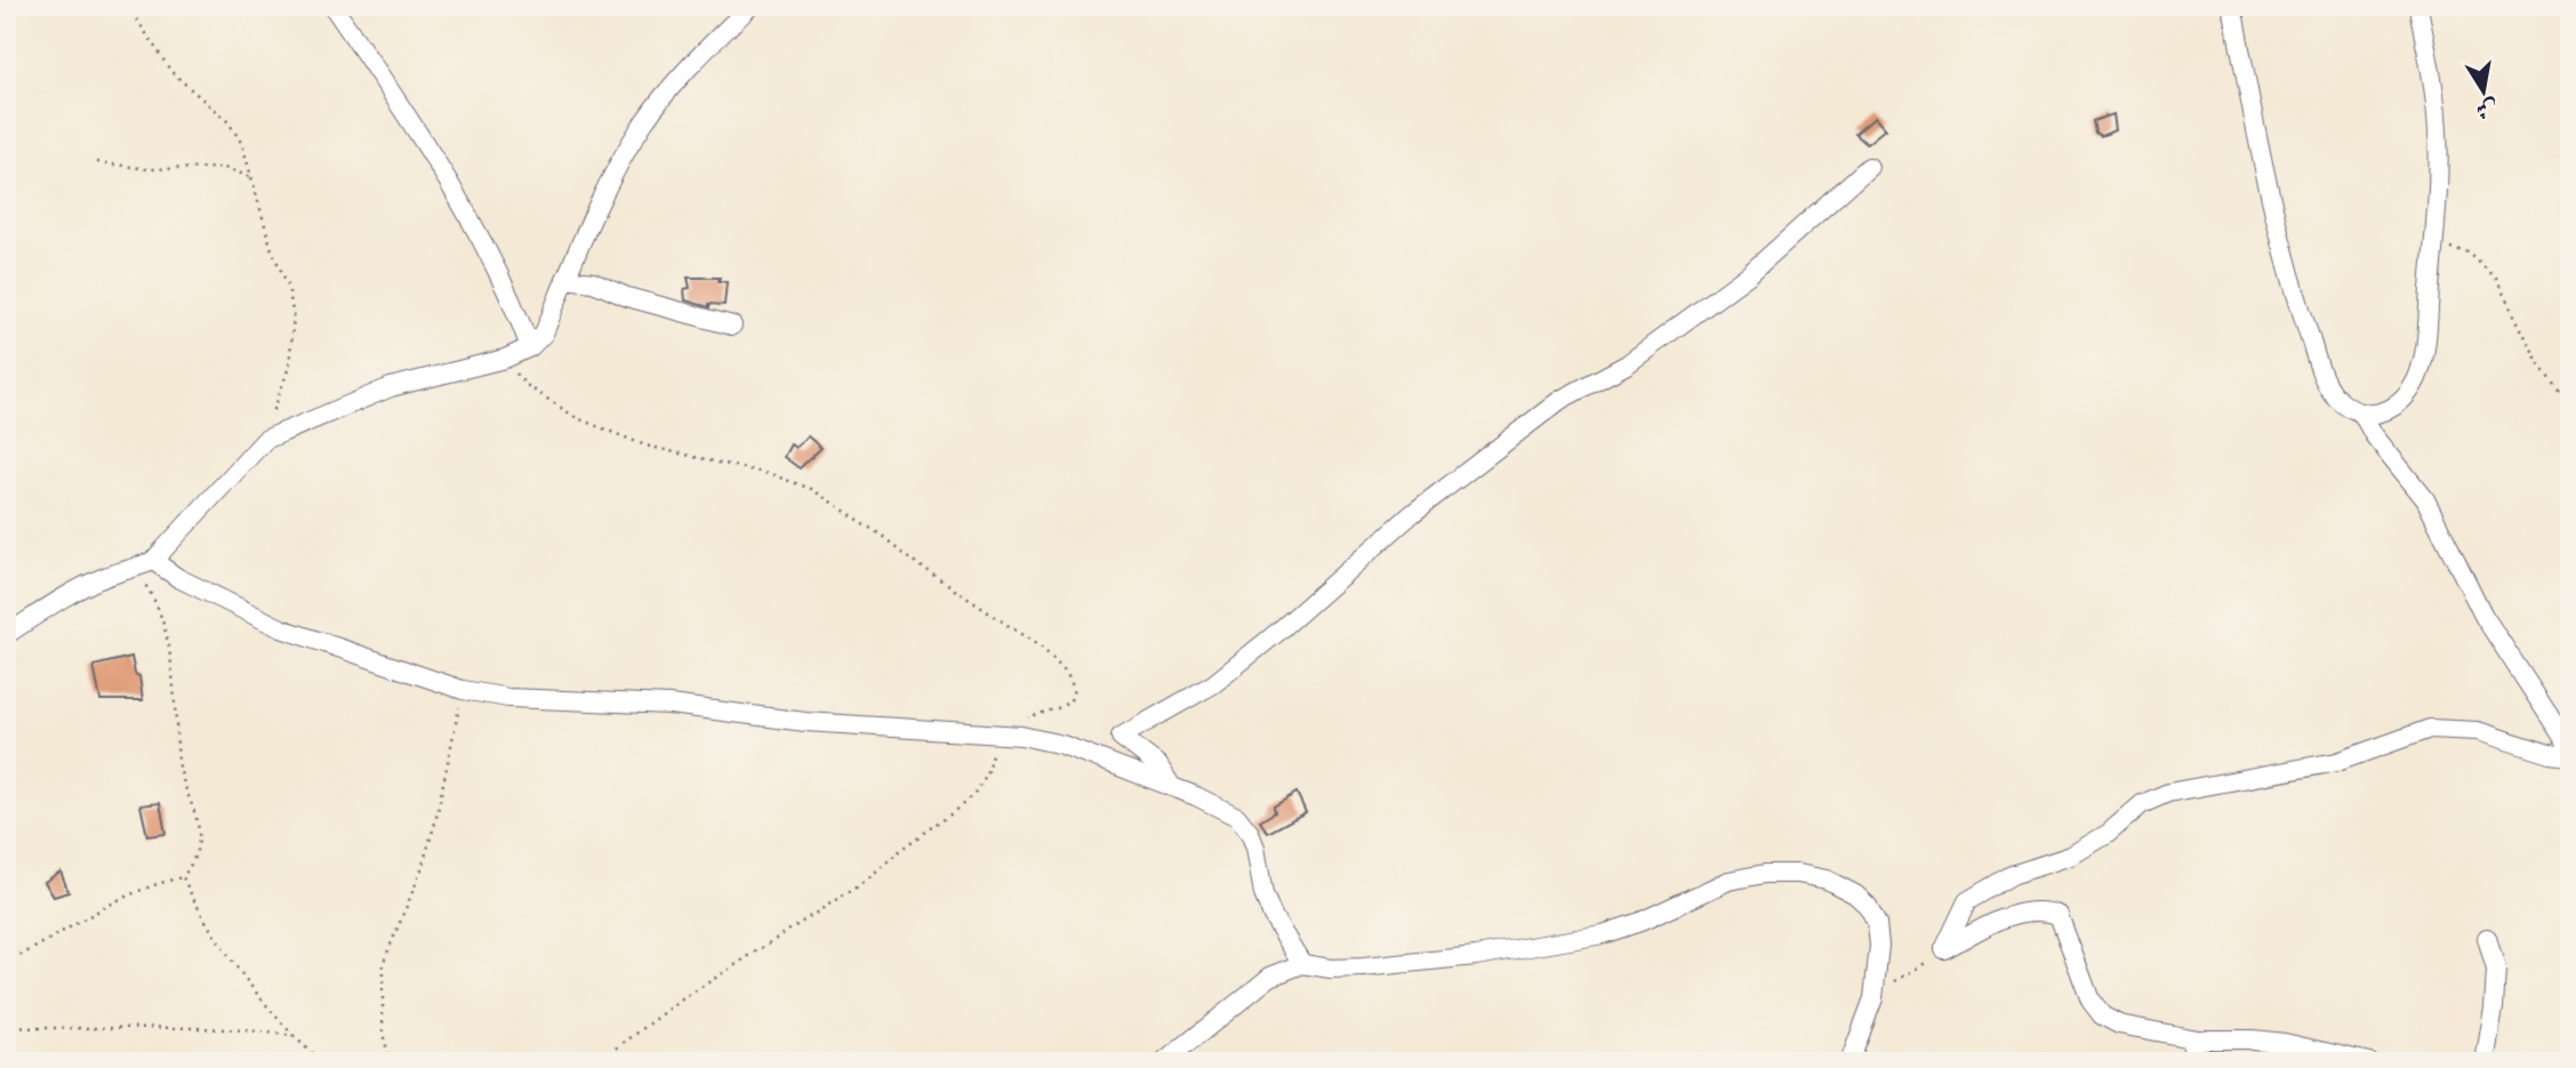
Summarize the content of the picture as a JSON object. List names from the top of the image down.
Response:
{
  "north": "bottom"
}
